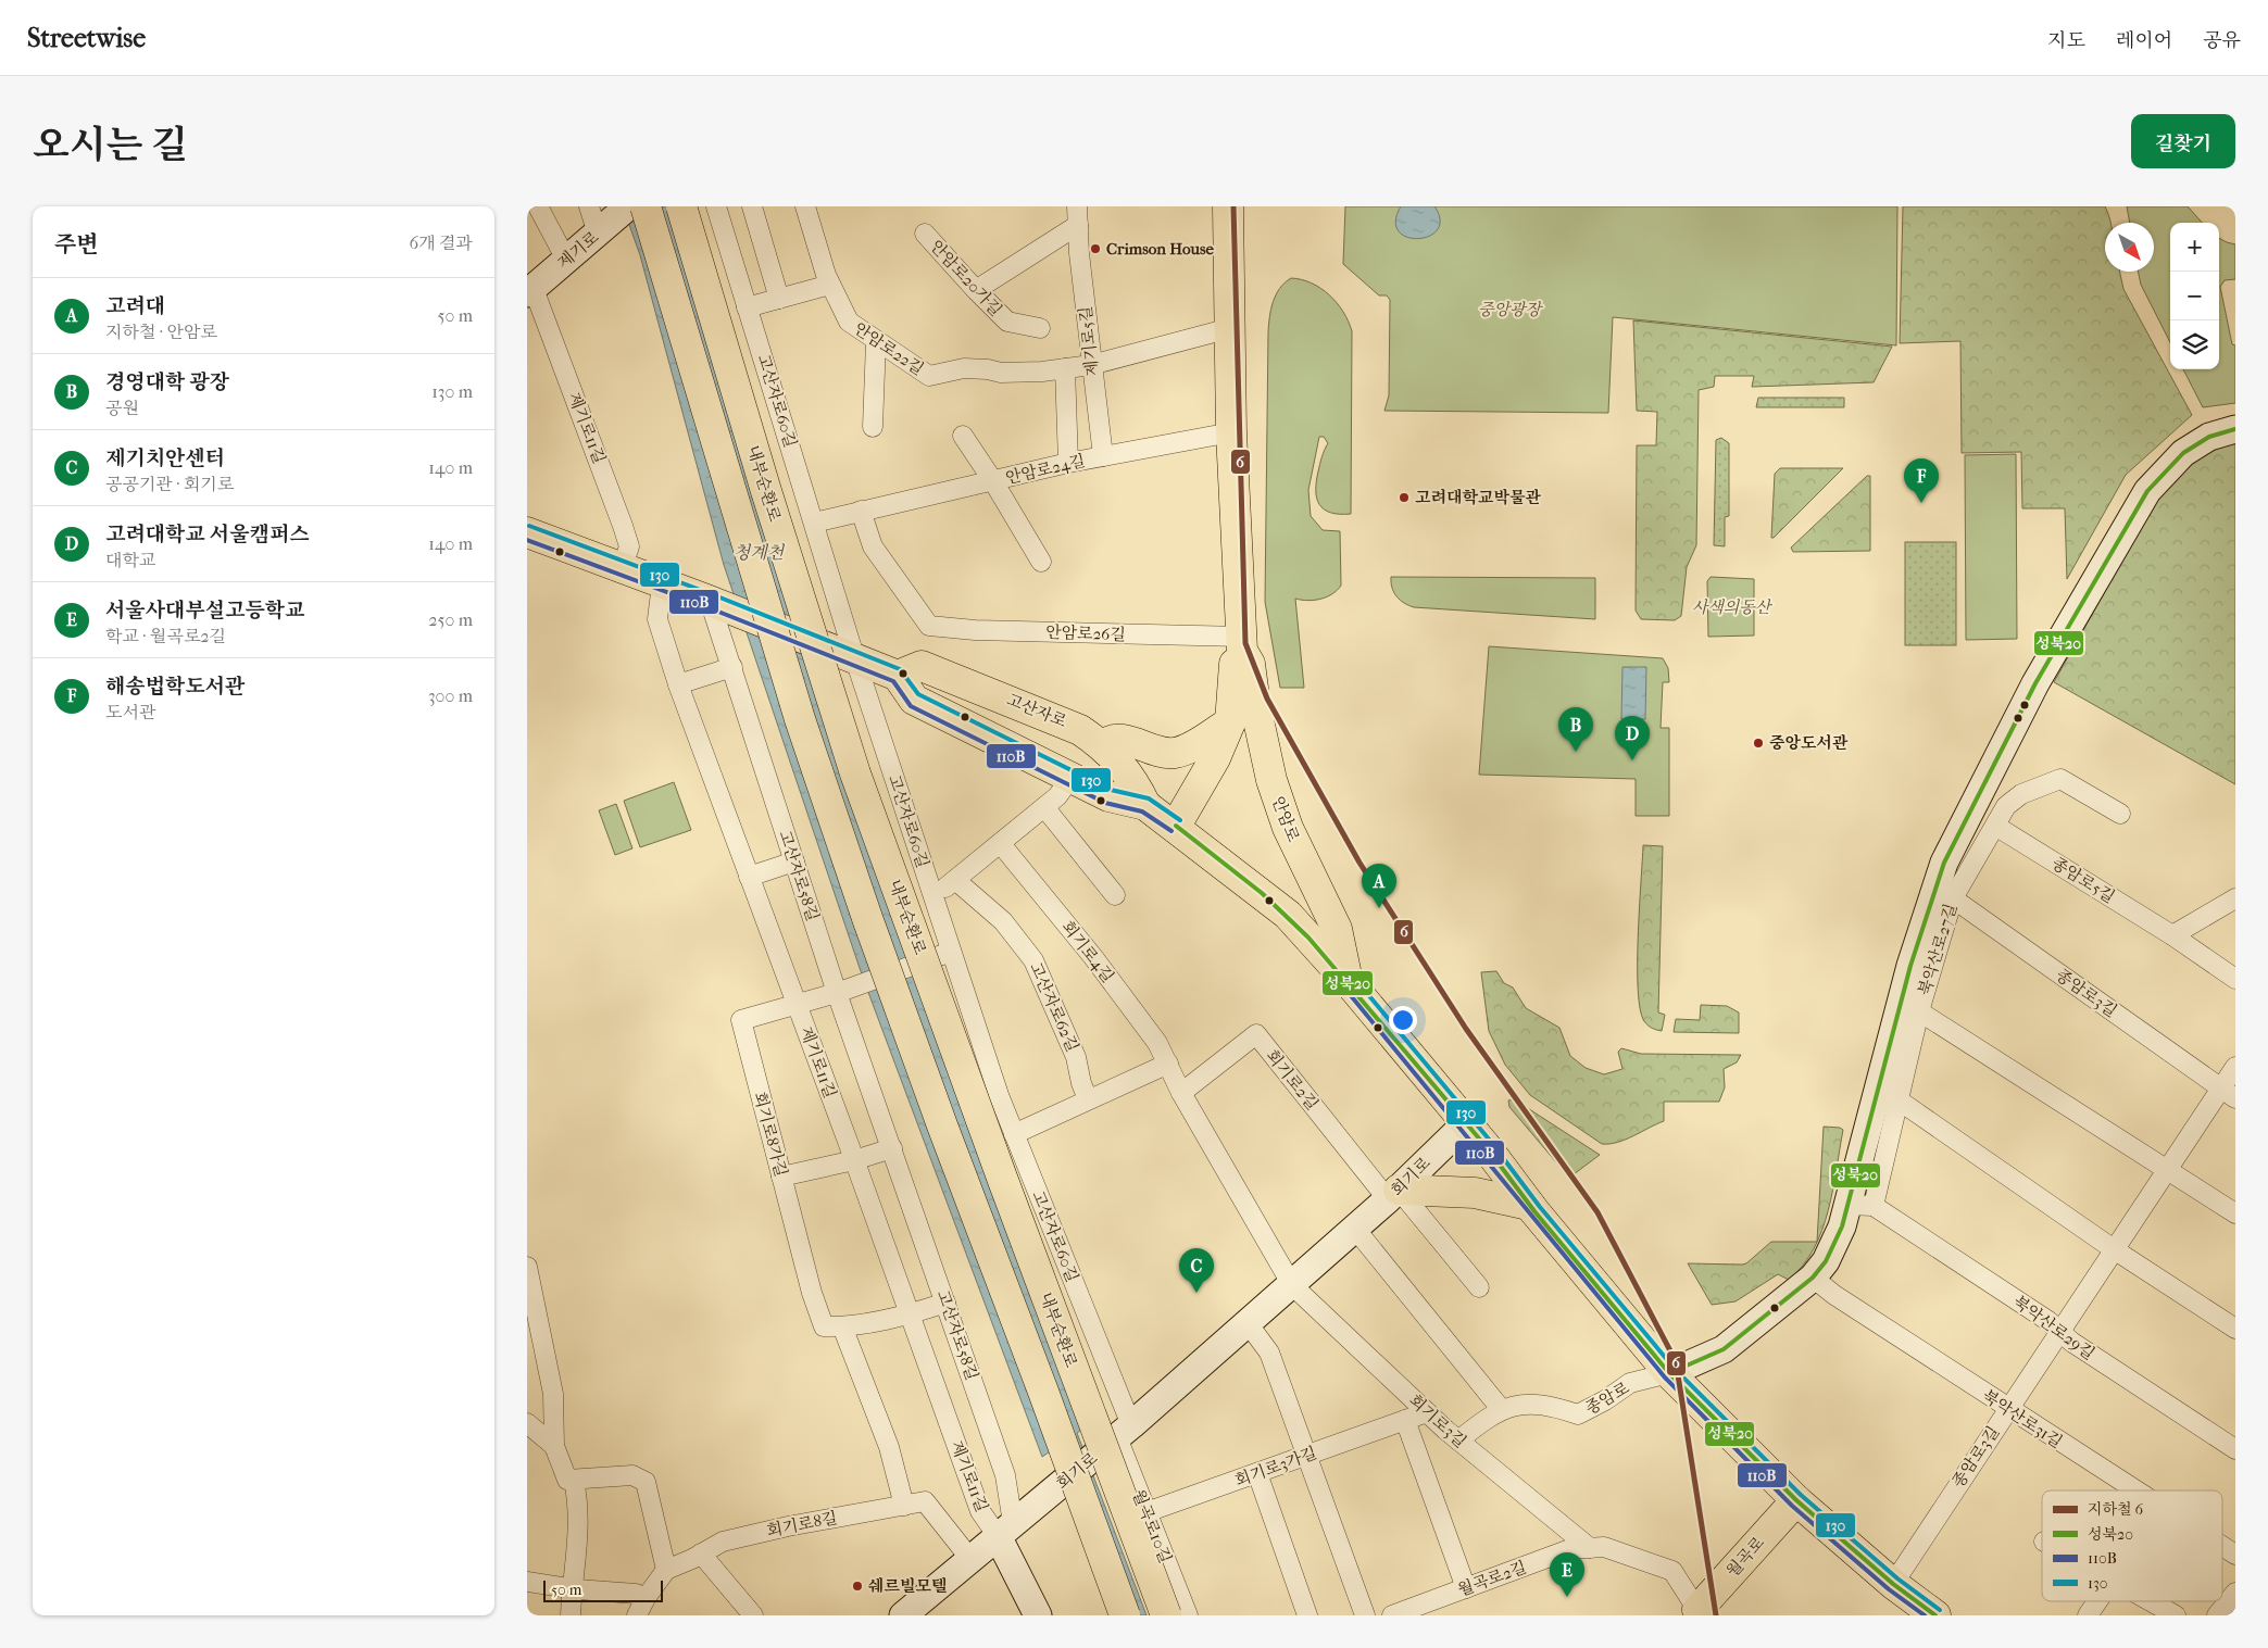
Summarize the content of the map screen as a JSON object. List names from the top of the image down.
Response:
{
  "streets": {
    "main road": [
      "내부순환로",
      "고산자로",
      "안암로",
      "월곡로"
    ],
    "street": [
      "제기로",
      "안암로20가길",
      "제기로5길",
      "안암로22길",
      "고산자로60길",
      "제기로11길",
      "안암로24길",
      "안암로26길",
      "고산자로58길",
      "종암로5길",
      "북악산로27길",
      "회기로4길",
      "종암로3길",
      "고산자로62길",
      "회기로2길",
      "회기로8가길",
      "회기로",
      "북악산로29길",
      "종암로",
      "북악산로31길",
      "회기로3길",
      "회기로3가길",
      "회기로8길",
      "월곡로10길",
      "월곡로2길"
    ]
  },
  "crossings": [
    ["제기로", "제기로11길"],
    ["안암로20가길", "제기로5길"],
    ["제기로5길", "안암로22길"],
    ["제기로5길", "안암로24길"],
    ["안암로22길", "안암로"],
    ["고산자로60길", "안암로24길"],
    ["고산자로60길", "회기로8가길"],
    ["고산자로60길", "회기로"],
    ["고산자로60길", "월곡로10길"],
    ["제기로11길", "고산자로58길"],
    ["제기로11길", "회기로8가길"],
    ["제기로11길", "회기로"],
    ["안암로24길", "안암로26길"],
    ["안암로24길", "안암로"],
    ["안암로26길", "안암로"],
    ["고산자로", "안암로"],
    ["고산자로58길", "회기로8가길"],
    ["고산자로58길", "회기로"],
    ["종암로5길", "북악산로27길"],
    ["북악산로27길", "종암로3길"],
    ["북악산로27길", "북악산로29길"],
    ["회기로4길", "회기로2길"],
    ["회기로4길", "회기로"],
    ["회기로4길", "회기로3길"],
    ["종암로3길", "북악산로29길"],
    ["종암로3길", "북악산로31길"],
    ["회기로2길", "회기로"],
    ["회기로", "회기로3길"],
    ["회기로", "회기로8길"],
    ["회기로", "월곡로10길"],
    ["종암로", "회기로3길"],
    ["회기로3길", "회기로3가길"],
    ["회기로3길", "월곡로2길"],
    ["회기로3가길", "월곡로10길"],
    ["월곡로", "월곡로2길"]
  ],
  "water": ["청계천"],
  "parks": ["중앙광장", "사색의동산"],
  "places": [
    "Crimson House",
    "고려대학교박물관",
    "중앙도서관",
    "쉐르빌모텔"
  ],
  "lines": [
    "metro line 6",
    "transit line 성북20",
    "transit line 130",
    "transit line 110B"
  ],
  "legend": [
    "지하철 6",
    "성북20",
    "110B",
    "130"
  ],
  "scale_bar": "50 m",
  "north": "bottom right",
  "page": {
    "header": "Streetwise",
    "nav": ["지도", "레이어", "공유"],
    "title": "오시는 길",
    "buttons": "길찾기",
    "heading": ["주변", "6개 결과"],
    "map_buttons": ["+", "−"],
    "list": [
      {
        "mark": "A",
        "name": "고려대",
        "note": "지하철 · 안암로",
        "value": "50 m"
      },
      {
        "mark": "B",
        "name": "경영대학 광장",
        "note": "공원",
        "value": "130 m"
      },
      {
        "mark": "C",
        "name": "제기치안센터",
        "note": "공공기관 · 회기로",
        "value": "140 m"
      },
      {
        "mark": "D",
        "name": "고려대학교 서울캠퍼스",
        "note": "대학교",
        "value": "140 m"
      },
      {
        "mark": "E",
        "name": "서울사대부설고등학교",
        "note": "학교 · 월곡로2길",
        "value": "250 m"
      },
      {
        "mark": "F",
        "name": "해송법학도서관",
        "note": "도서관",
        "value": "300 m"
      }
    ],
    "pins": [
      "F",
      "B",
      "D",
      "A",
      "C",
      "E"
    ],
    "scale": "50 m"
  }
}
